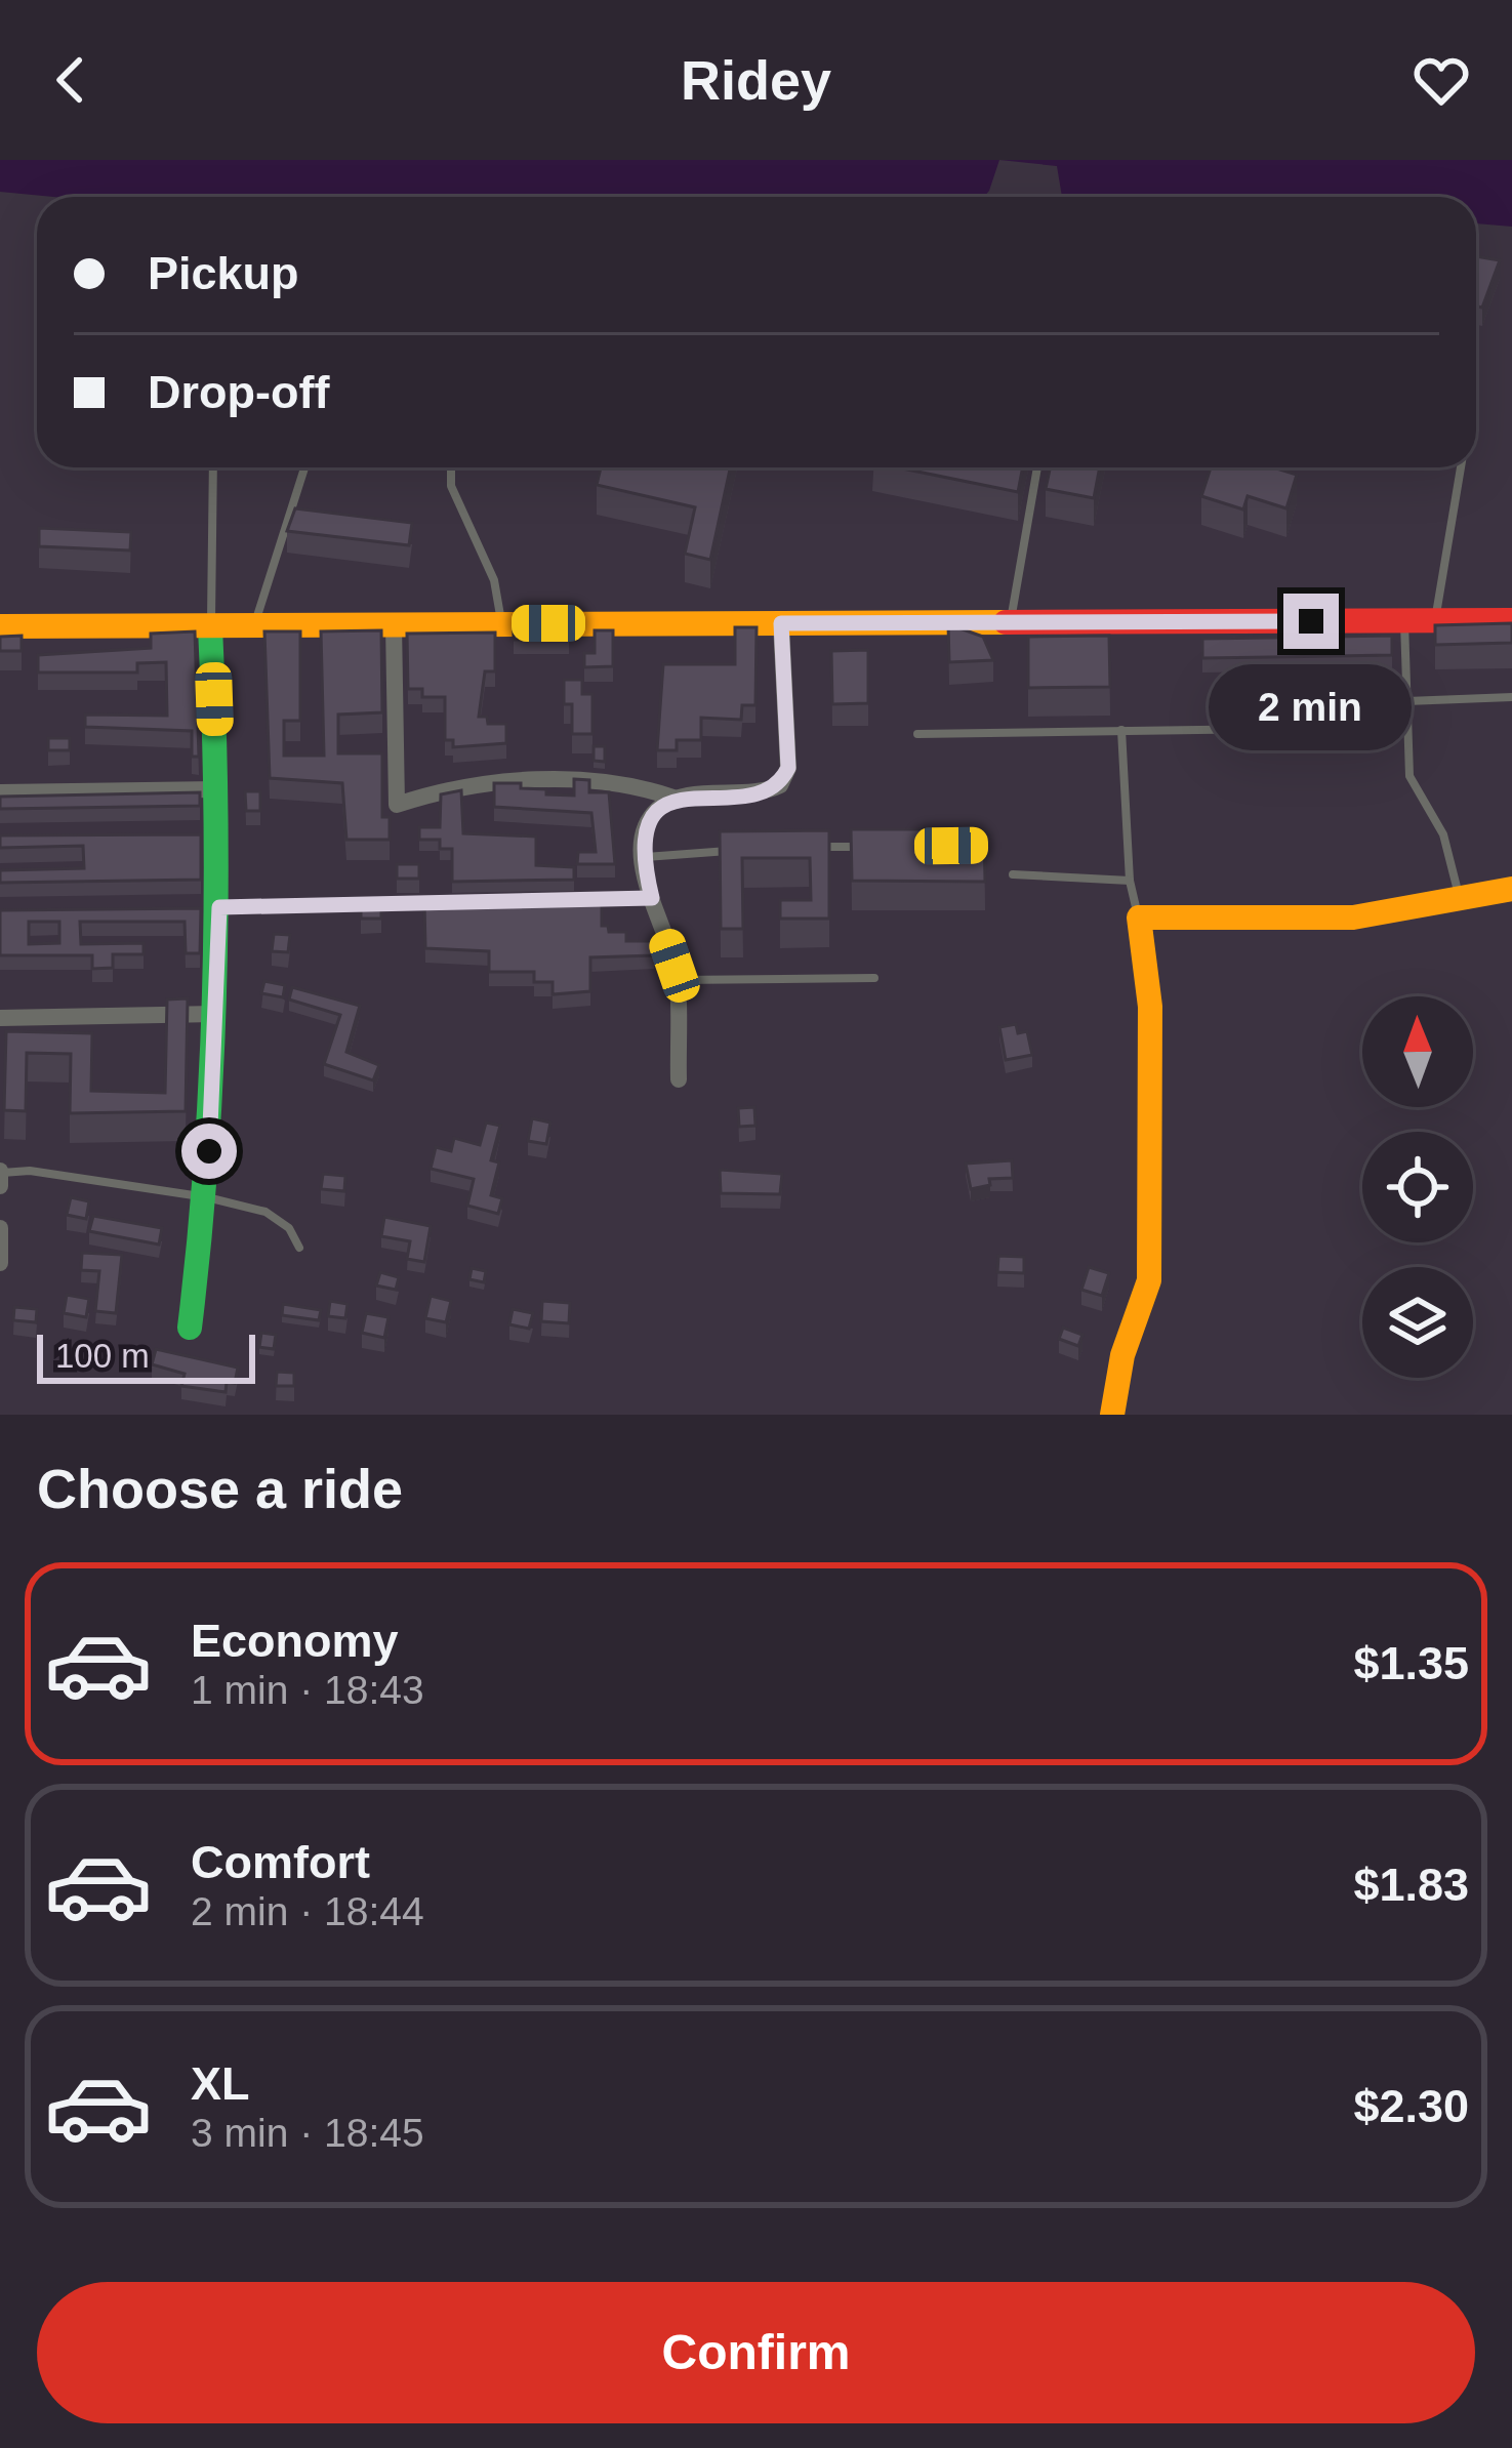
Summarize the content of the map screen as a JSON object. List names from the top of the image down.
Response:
{
  "scale_bar": "100 m",
  "north": "top",
  "page": {
    "header": "Ridey",
    "banner": ["Pickup", "Drop-off"],
    "bubble": "2 min",
    "scale": "100 m",
    "heading": "Choose a ride",
    "list": [
      {
        "name": "Economy",
        "note": "1 min · 18:43",
        "value": "$1.35"
      },
      {
        "name": "Comfort",
        "note": "2 min · 18:44",
        "value": "$1.83"
      },
      {
        "name": "XL",
        "note": "3 min · 18:45",
        "value": "$2.30"
      }
    ],
    "buttons": "Confirm"
  }
}
